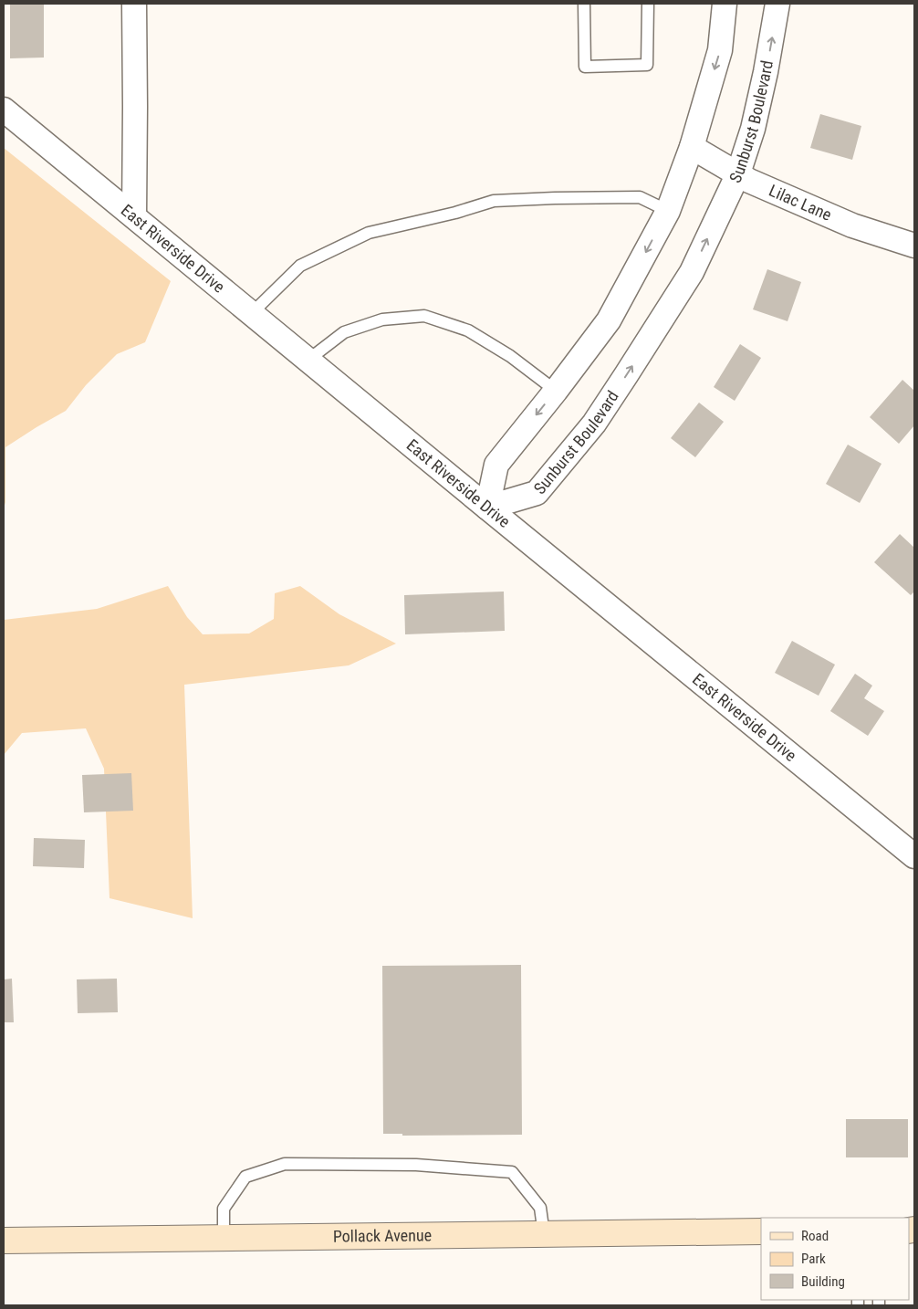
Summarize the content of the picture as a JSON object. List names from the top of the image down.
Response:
{
  "streets": {
    "street": [
      "Sunburst Boulevard",
      "Lilac Lane",
      "East Riverside Drive",
      "Pollack Avenue"
    ]
  },
  "crossings": [
    ["Sunburst Boulevard", "Lilac Lane"],
    ["Sunburst Boulevard", "East Riverside Drive"]
  ],
  "legend": ["Road", "Park", "Building"]
}
